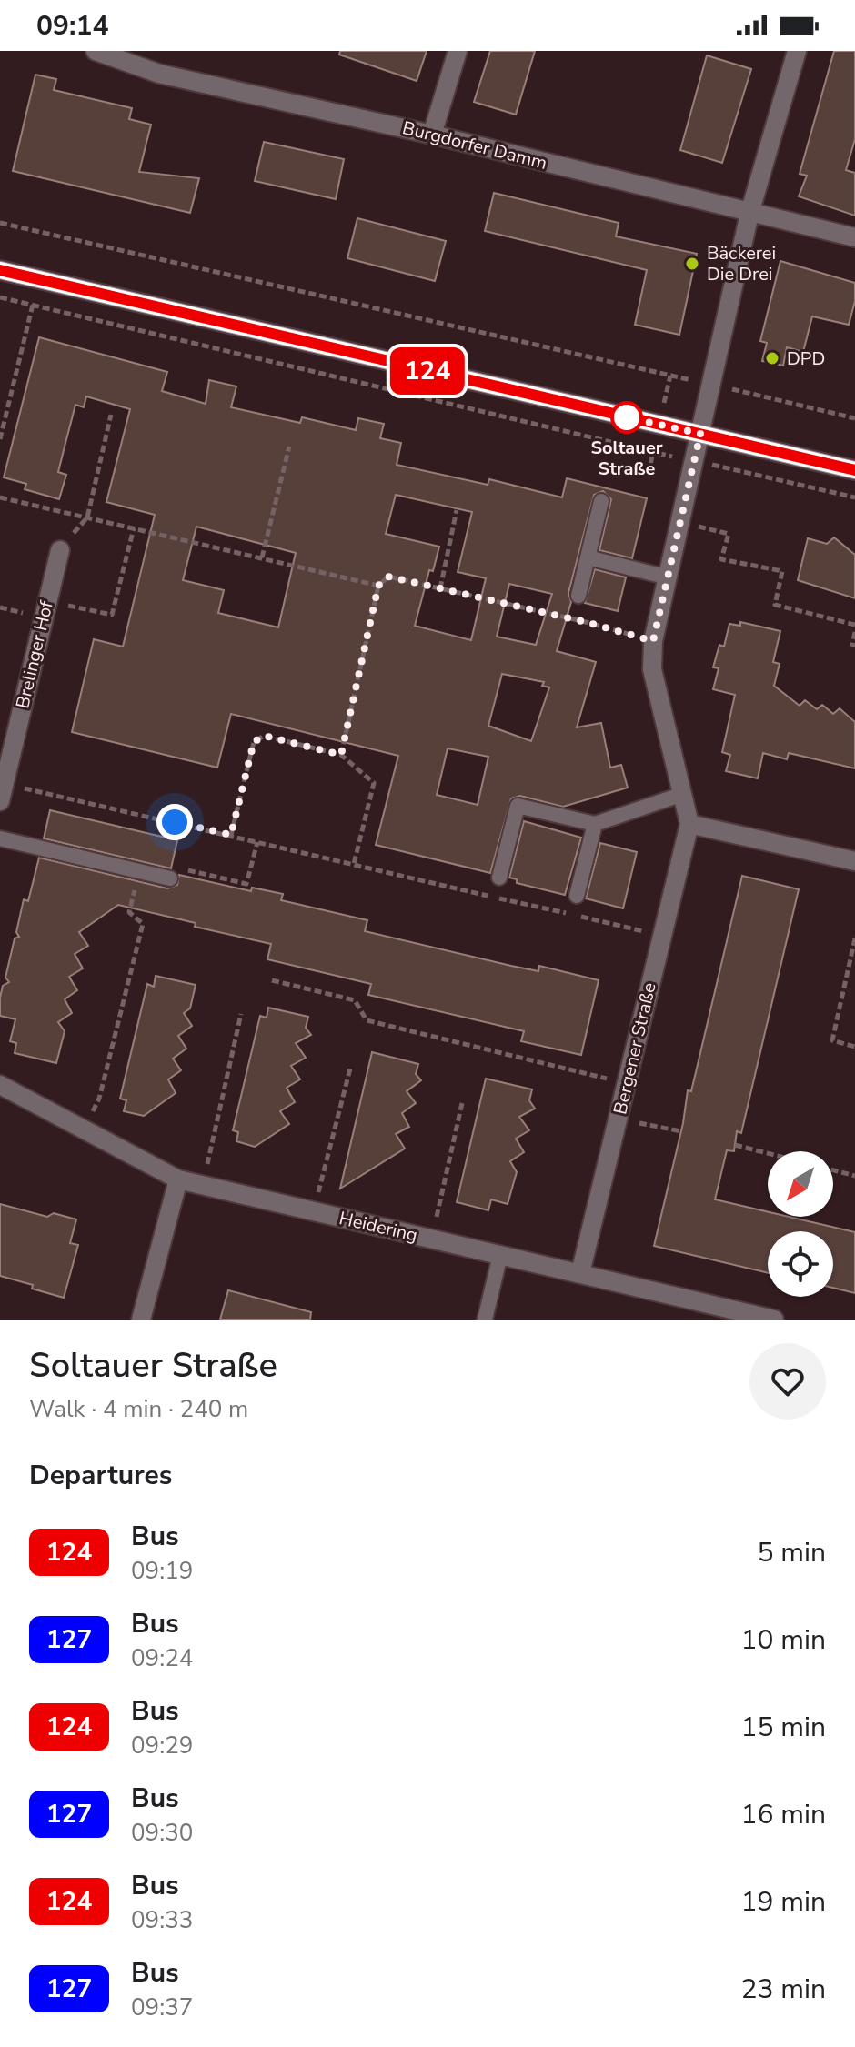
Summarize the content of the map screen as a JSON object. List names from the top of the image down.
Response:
{
  "streets": {
    "street": [
      "Burgdorfer Damm",
      "Brelinger Hof",
      "Bergener Straße",
      "Heidering"
    ]
  },
  "crossings": [
    ["Bergener Straße", "Heidering"]
  ],
  "places": ["Bäckerei Die Drei", "DPD", "Soltauer Straße"],
  "lines": ["bus line 124"],
  "north": "bottom left",
  "page": {
    "status": "09:14",
    "on_map": "124",
    "heading": [
      ["Soltauer Straße", "Walk · 4 min · 240 m"],
      "Departures"
    ],
    "list": [
      {
        "mark": "124",
        "name": "Bus",
        "note": "09:19",
        "value": "5 min"
      },
      {
        "mark": "127",
        "name": "Bus",
        "note": "09:24",
        "value": "10 min"
      },
      {
        "mark": "124",
        "name": "Bus",
        "note": "09:29",
        "value": "15 min"
      },
      {
        "mark": "127",
        "name": "Bus",
        "note": "09:30",
        "value": "16 min"
      },
      {
        "mark": "124",
        "name": "Bus",
        "note": "09:33",
        "value": "19 min"
      },
      {
        "mark": "127",
        "name": "Bus",
        "note": "09:37",
        "value": "23 min"
      }
    ]
  }
}
